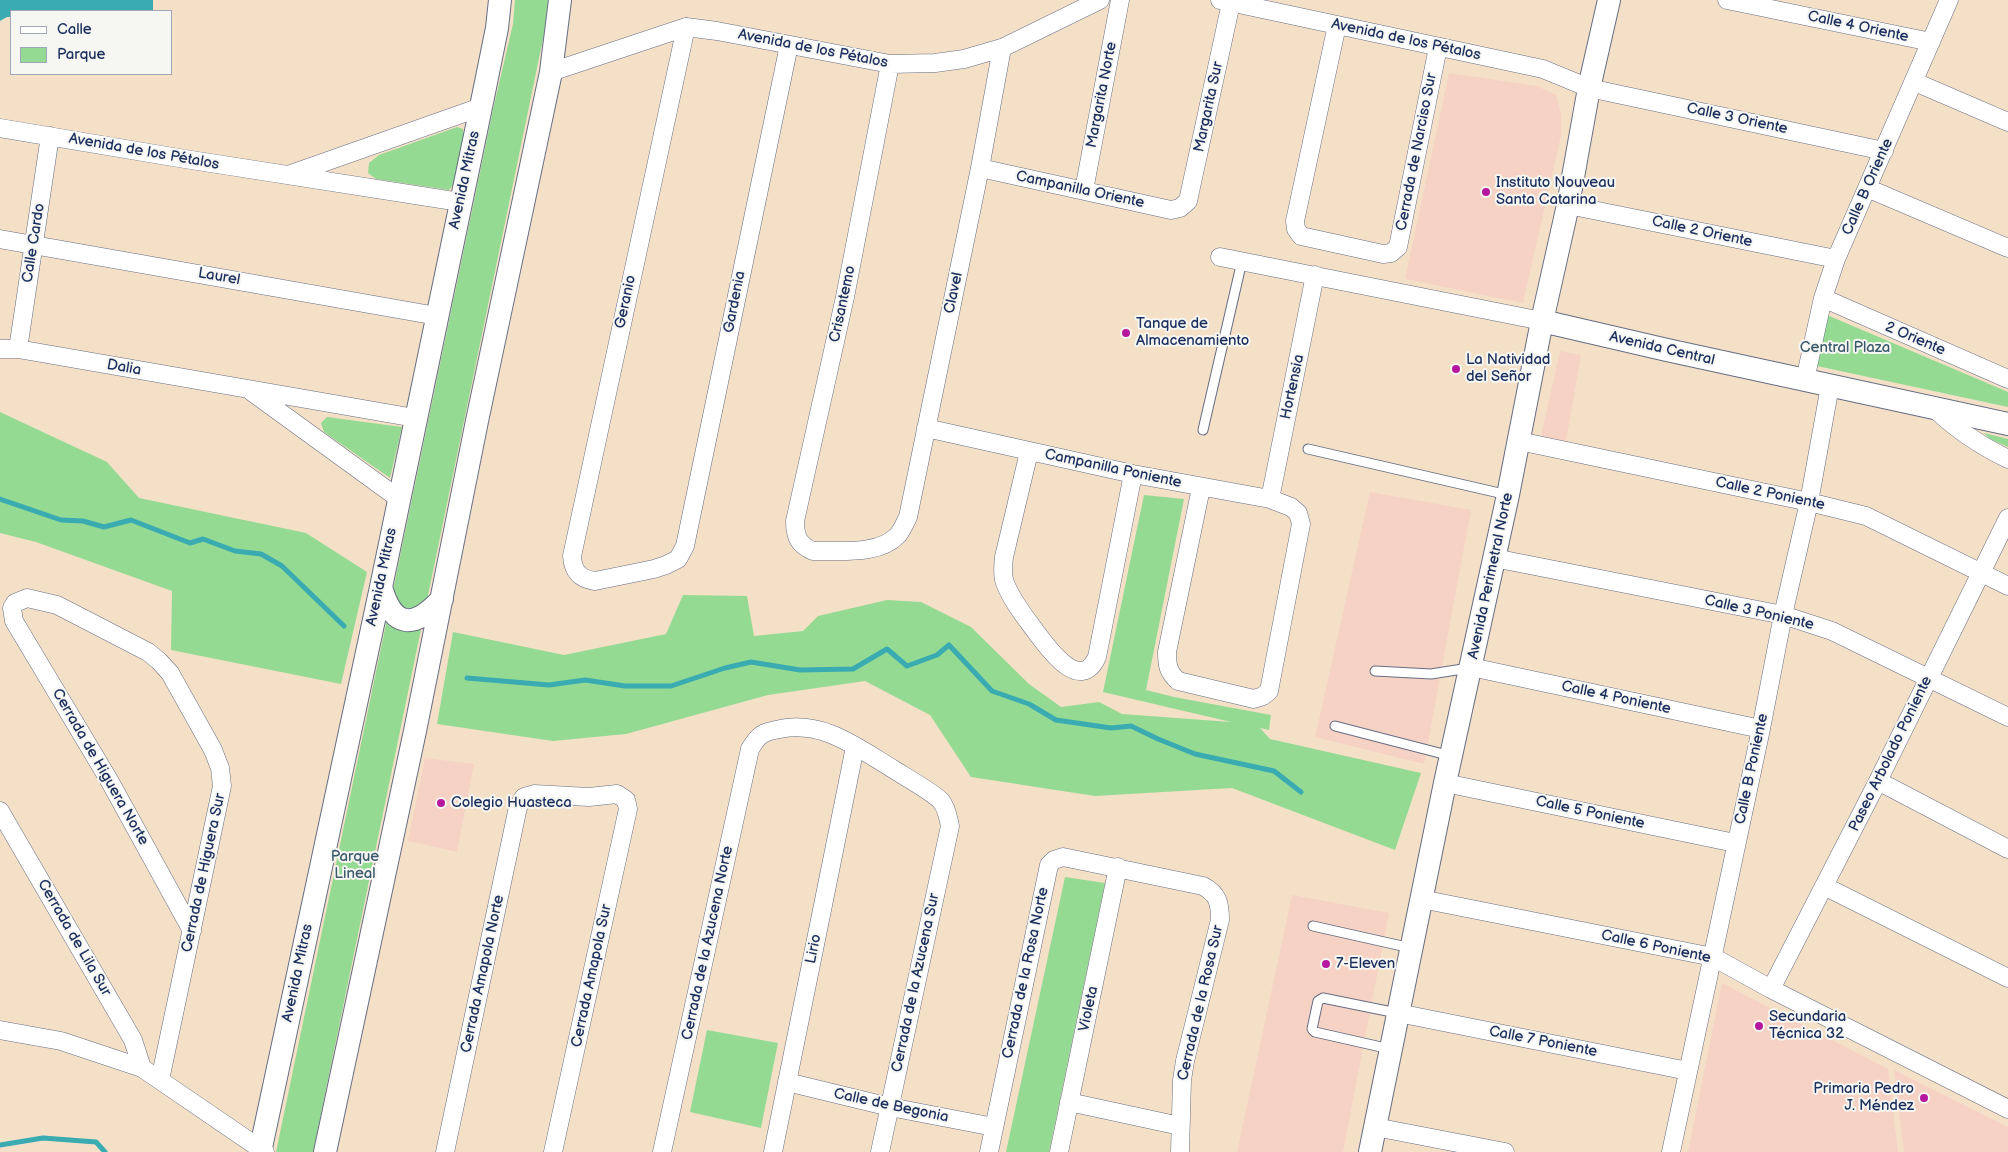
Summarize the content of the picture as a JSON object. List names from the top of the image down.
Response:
{
  "streets": {
    "street": [
      "Calle 4 Oriente",
      "Avenida de los Pétalos",
      "Margarita Norte",
      "Margarita Sur",
      "Calle 3 Oriente",
      "Cerrada de Narciso Sur",
      "Avenida Mitras",
      "Calle B Oriente",
      "Campanilla Oriente",
      "Calle 2 Oriente",
      "Calle Cardo",
      "Laurel",
      "Clavel",
      "Geranio",
      "Gardenia",
      "Crisantemo",
      "2 Oriente",
      "Avenida Central",
      "Dalia",
      "Hortensia",
      "Campanilla Poniente",
      "Calle 2 Poniente",
      "Avenida Perimetral Norte",
      "Calle 3 Poniente",
      "Calle 4 Poniente",
      "Paseo Arbolado Poniente",
      "Cerrada de Higuera Norte",
      "Calle B Poniente",
      "Calle 5 Poniente",
      "Cerrada de Higuera Sur",
      "Cerrada de Lila Sur",
      "Cerrada de la Azucena Norte",
      "Calle 6 Poniente",
      "Lirio",
      "Cerrada de la Rosa Norte",
      "Cerrada Amapola Norte",
      "Cerrada Amapola Sur",
      "Cerrada de la Azucena Sur",
      "Cerrada de la Rosa Sur",
      "Violeta",
      "Calle 7 Poniente",
      "Calle de Begonia"
    ]
  },
  "crossings": [
    ["Calle 4 Oriente", "Calle B Oriente"],
    ["Avenida de los Pétalos", "Margarita Sur"],
    ["Avenida de los Pétalos", "Calle 3 Oriente"],
    ["Avenida de los Pétalos", "Cerrada de Narciso Sur"],
    ["Avenida de los Pétalos", "Avenida Mitras"],
    ["Avenida de los Pétalos", "Calle Cardo"],
    ["Avenida de los Pétalos", "Clavel"],
    ["Avenida de los Pétalos", "Geranio"],
    ["Avenida de los Pétalos", "Gardenia"],
    ["Avenida de los Pétalos", "Crisantemo"],
    ["Avenida de los Pétalos", "Avenida Perimetral Norte"],
    ["Margarita Norte", "Campanilla Oriente"],
    ["Margarita Sur", "Campanilla Oriente"],
    ["Calle 3 Oriente", "Calle B Oriente"],
    ["Calle 3 Oriente", "Avenida Perimetral Norte"],
    ["Avenida Mitras", "Laurel"],
    ["Avenida Mitras", "Dalia"],
    ["Calle B Oriente", "Calle 2 Oriente"],
    ["Calle B Oriente", "2 Oriente"],
    ["Calle B Oriente", "Avenida Central"],
    ["Campanilla Oriente", "Clavel"],
    ["Calle 2 Oriente", "Avenida Perimetral Norte"],
    ["Calle Cardo", "Laurel"],
    ["Calle Cardo", "Dalia"],
    ["Clavel", "Crisantemo"],
    ["Clavel", "Campanilla Poniente"],
    ["Geranio", "Gardenia"],
    ["Avenida Central", "Hortensia"],
    ["Avenida Central", "Avenida Perimetral Norte"],
    ["Avenida Central", "Calle B Poniente"],
    ["Hortensia", "Campanilla Poniente"],
    ["Calle 2 Poniente", "Avenida Perimetral Norte"],
    ["Calle 2 Poniente", "Paseo Arbolado Poniente"],
    ["Calle 2 Poniente", "Calle B Poniente"],
    ["Avenida Perimetral Norte", "Calle 3 Poniente"],
    ["Avenida Perimetral Norte", "Calle 4 Poniente"],
    ["Avenida Perimetral Norte", "Calle 5 Poniente"],
    ["Avenida Perimetral Norte", "Calle 6 Poniente"],
    ["Avenida Perimetral Norte", "Calle 7 Poniente"],
    ["Calle 3 Poniente", "Paseo Arbolado Poniente"],
    ["Calle 3 Poniente", "Calle B Poniente"],
    ["Calle 4 Poniente", "Calle B Poniente"],
    ["Paseo Arbolado Poniente", "Calle 6 Poniente"],
    ["Cerrada de Higuera Norte", "Cerrada de Higuera Sur"],
    ["Calle B Poniente", "Calle 5 Poniente"],
    ["Calle B Poniente", "Calle 6 Poniente"],
    ["Calle B Poniente", "Calle 7 Poniente"],
    ["Cerrada de la Azucena Norte", "Lirio"],
    ["Cerrada de la Azucena Norte", "Cerrada de la Azucena Sur"],
    ["Lirio", "Cerrada de la Azucena Sur"],
    ["Lirio", "Calle de Begonia"],
    ["Cerrada de la Rosa Norte", "Cerrada de la Rosa Sur"],
    ["Cerrada de la Rosa Norte", "Violeta"],
    ["Cerrada de la Rosa Norte", "Calle de Begonia"],
    ["Cerrada Amapola Norte", "Cerrada Amapola Sur"],
    ["Cerrada de la Azucena Sur", "Calle de Begonia"],
    ["Cerrada de la Rosa Sur", "Violeta"]
  ],
  "parks": ["Central Plaza", "Parque Lineal"],
  "places": [
    "Instituto Nouveau Santa Catarina",
    "Tanque de Almacenamiento",
    "La Natividad del Señor",
    "Colegio Huasteca",
    "7-Eleven",
    "Secundaria Técnica 32",
    "Primaria Pedro J. Méndez"
  ],
  "legend": ["Calle", "Parque"]
}
